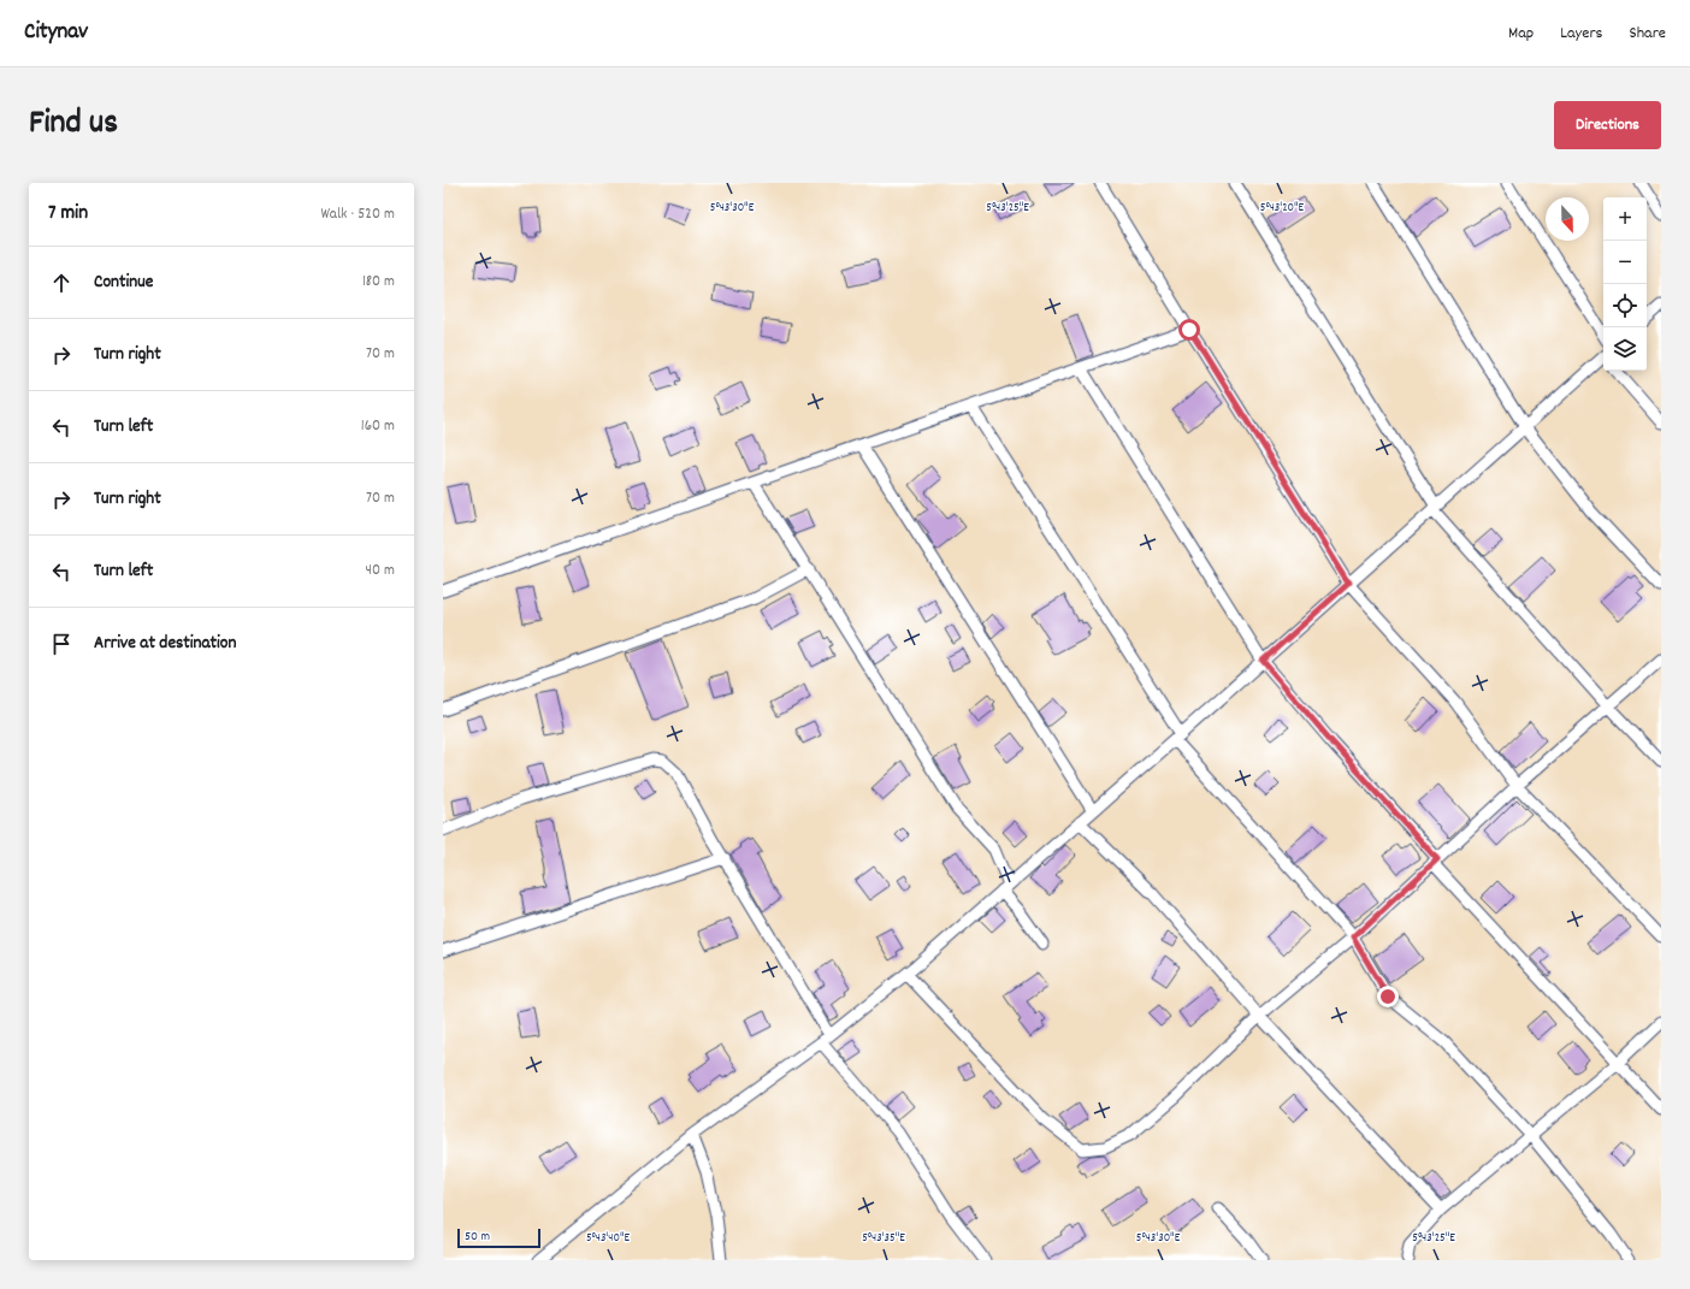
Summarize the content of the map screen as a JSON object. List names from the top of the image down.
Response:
{
  "scale_bar": "50 m",
  "north": "bottom",
  "page": {
    "header": "Citynav",
    "nav": ["Map", "Layers", "Share"],
    "title": "Find us",
    "buttons": "Directions",
    "heading": ["7 min", "Walk · 520 m"],
    "map_buttons": ["+", "−"],
    "list": [
      ["Continue", "180 m"],
      ["Turn right", "70 m"],
      ["Turn left", "160 m"],
      ["Turn right", "70 m"],
      ["Turn left", "40 m"],
      "Arrive at destination"
    ],
    "scale": "50 m"
  },
  "coordinates": [
    "5°43'30\"E",
    "5°43'25\"E",
    "5°43'20\"E",
    "5°43'40\"E",
    "5°43'35\"E"
  ]
}
